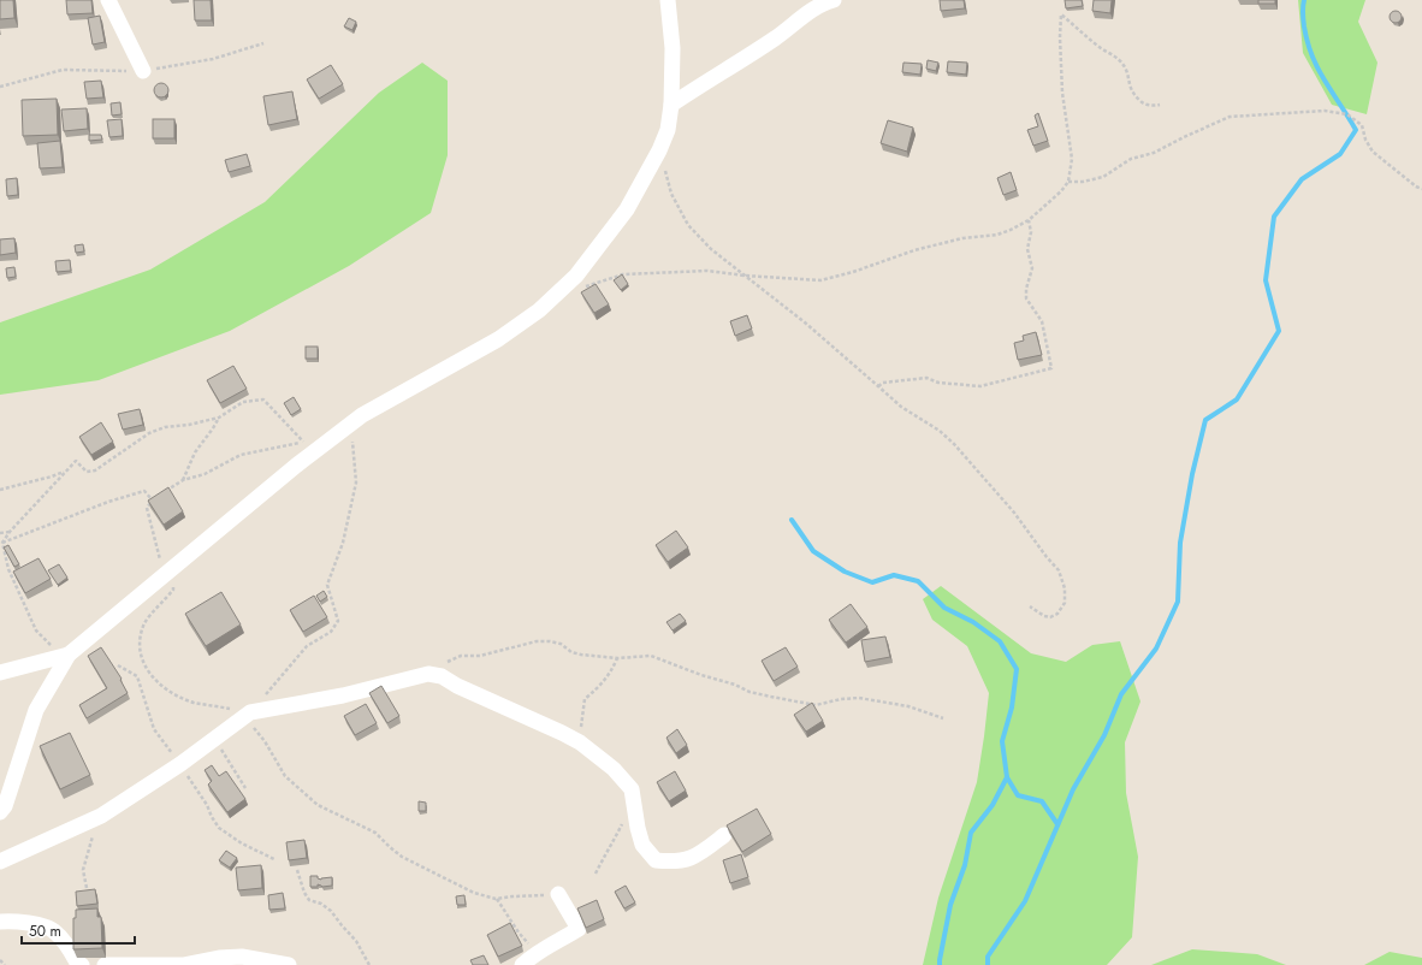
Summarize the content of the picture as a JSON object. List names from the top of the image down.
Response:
{
  "scale_bar": "50 m"
}
